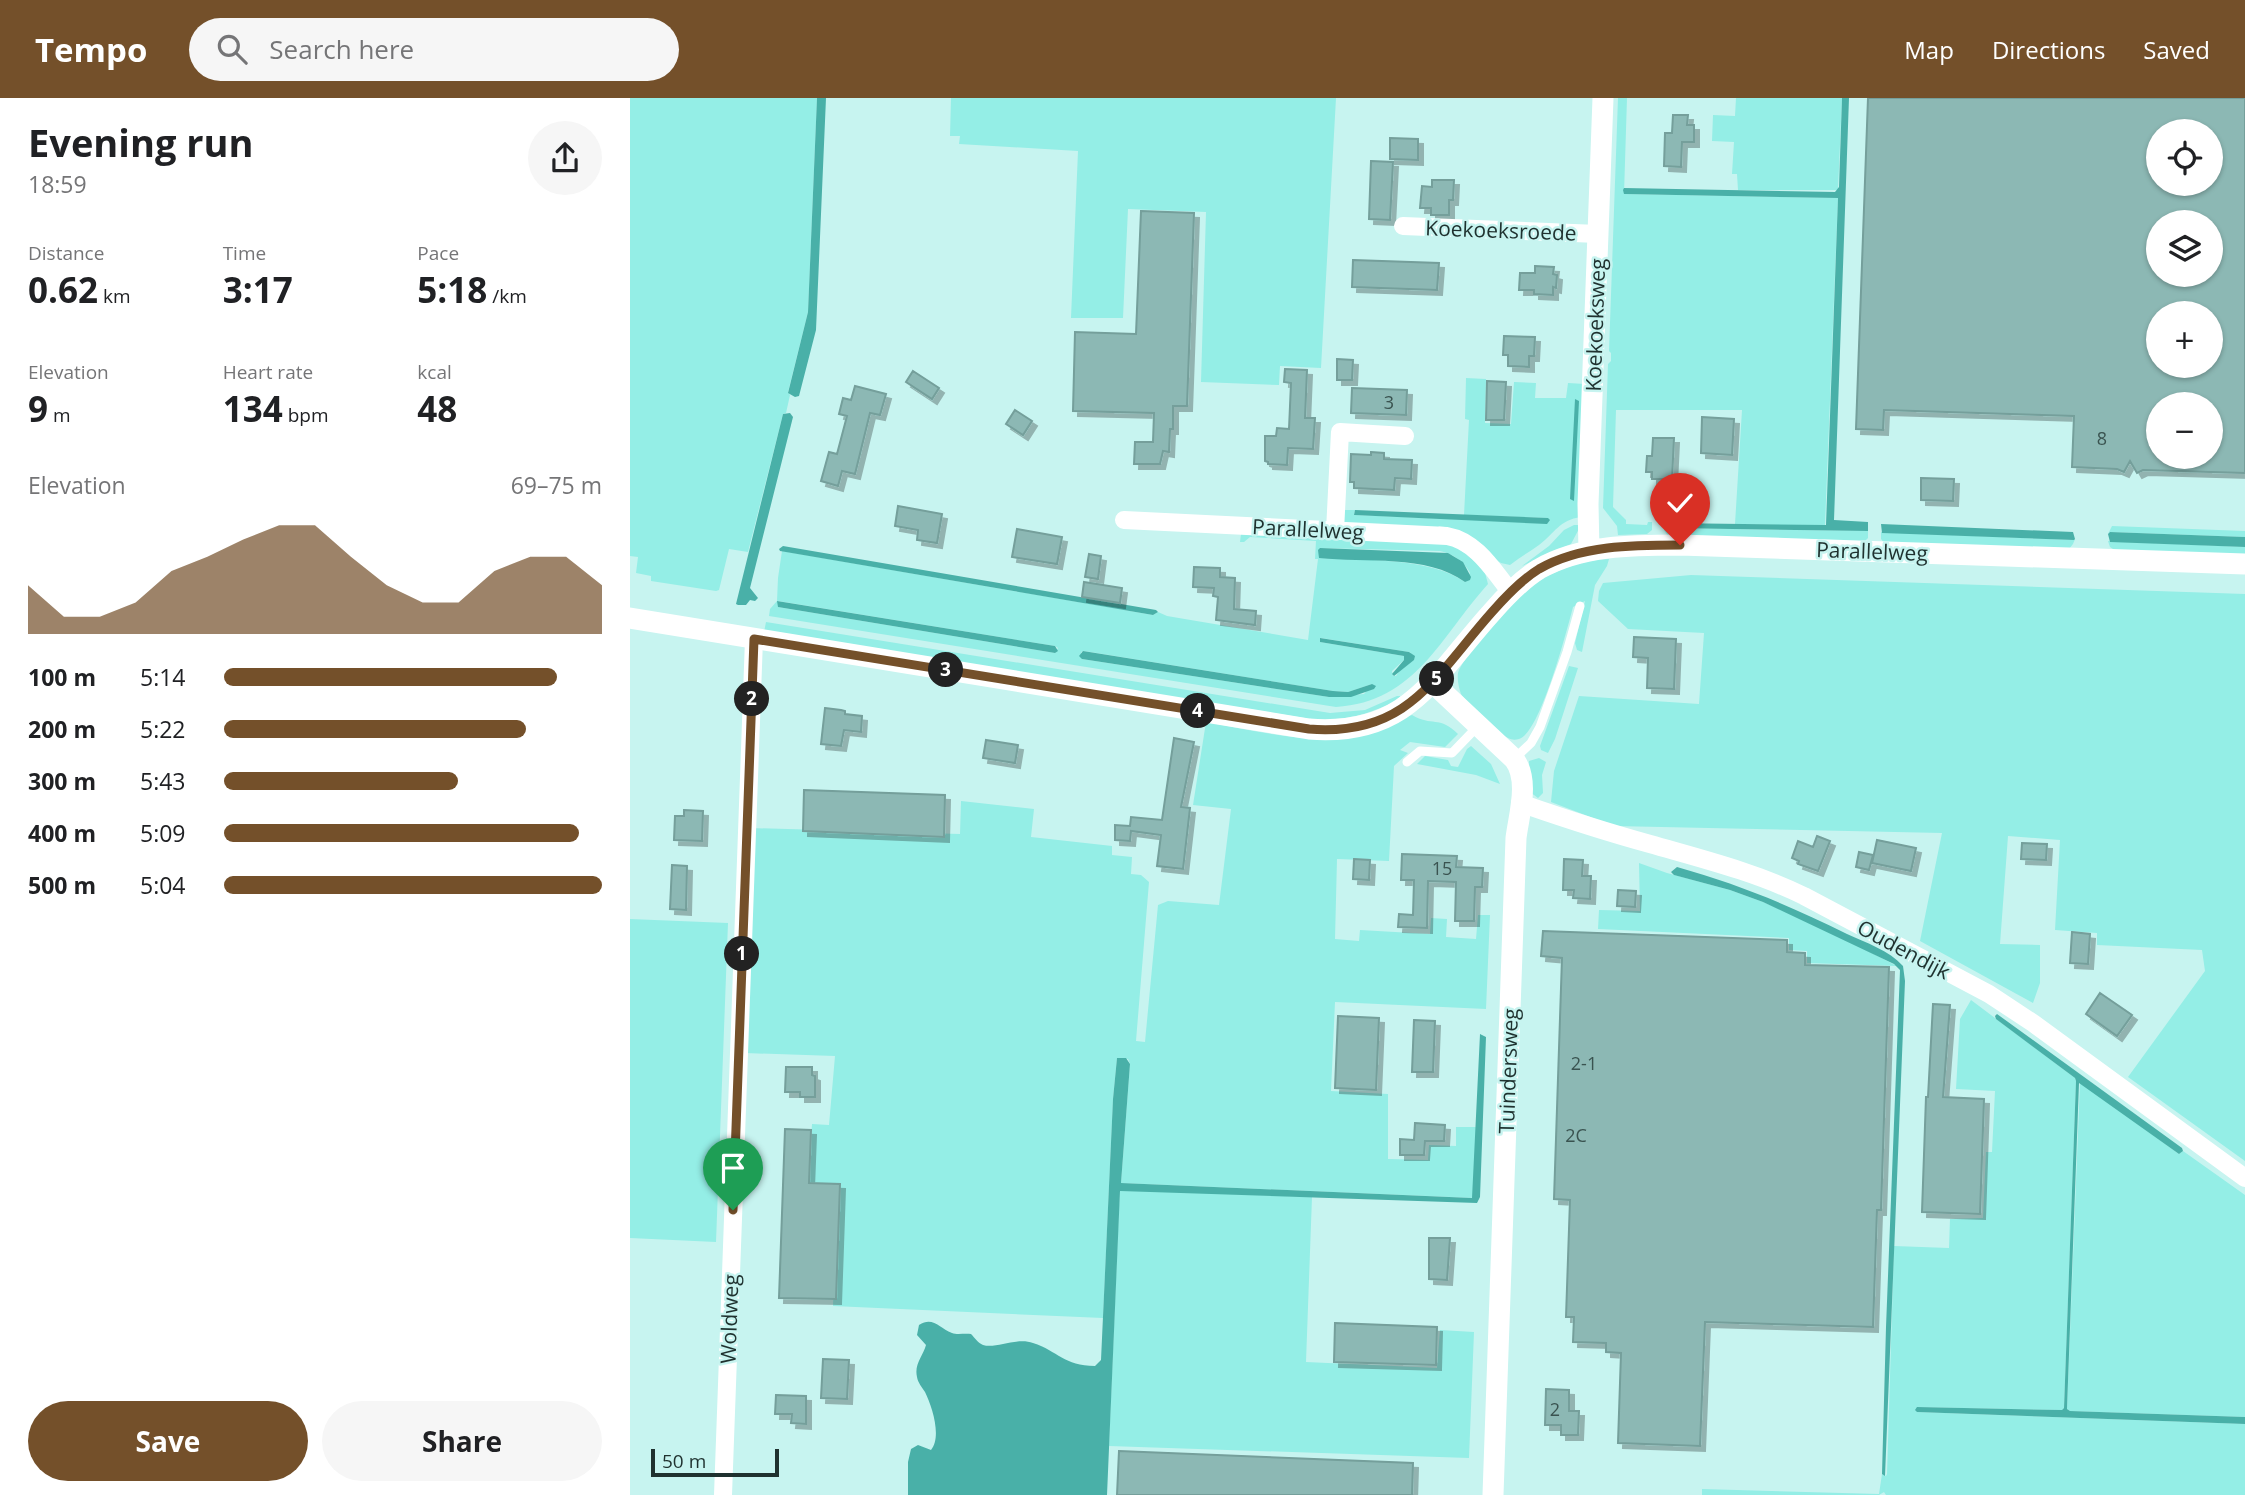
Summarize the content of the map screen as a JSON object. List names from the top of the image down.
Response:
{
  "streets": {
    "street": [
      "Koekoeksroede",
      "Koekoeksweg",
      "Parallelweg",
      "Oudendijk",
      "Tuindersweg",
      "Woldweg"
    ]
  },
  "crossings": [
    ["Koekoeksroede", "Koekoeksweg"],
    ["Koekoeksweg", "Parallelweg"],
    ["Oudendijk", "Tuindersweg"]
  ],
  "house_numbers": [
    "3",
    "8",
    "15",
    "2-1",
    "2C",
    "2"
  ],
  "scale_bar": "50 m",
  "page": {
    "header": "Tempo",
    "search": "Search here",
    "nav": ["Map", "Directions", "Saved"],
    "heading": ["Evening run", "18:59"],
    "map_buttons": ["+", "−"],
    "stats": [
      ["Distance", "0.62 km"],
      ["Time", "3:17"],
      ["Pace", "5:18 /km"],
      ["Elevation", "9 m"],
      ["Heart rate", "134 bpm"],
      ["kcal", "48"]
    ],
    "chart": ["Elevation", "69–75 m"],
    "list": [
      {
        "name": "100 m",
        "note": "5:14"
      },
      {
        "name": "200 m",
        "note": "5:22"
      },
      {
        "name": "300 m",
        "note": "5:43"
      },
      {
        "name": "400 m",
        "note": "5:09"
      },
      {
        "name": "500 m",
        "note": "5:04"
      }
    ],
    "pins": [
      "3",
      "5",
      "2",
      "4",
      "1"
    ],
    "buttons": ["Save", "Share"],
    "scale": "50 m"
  }
}
